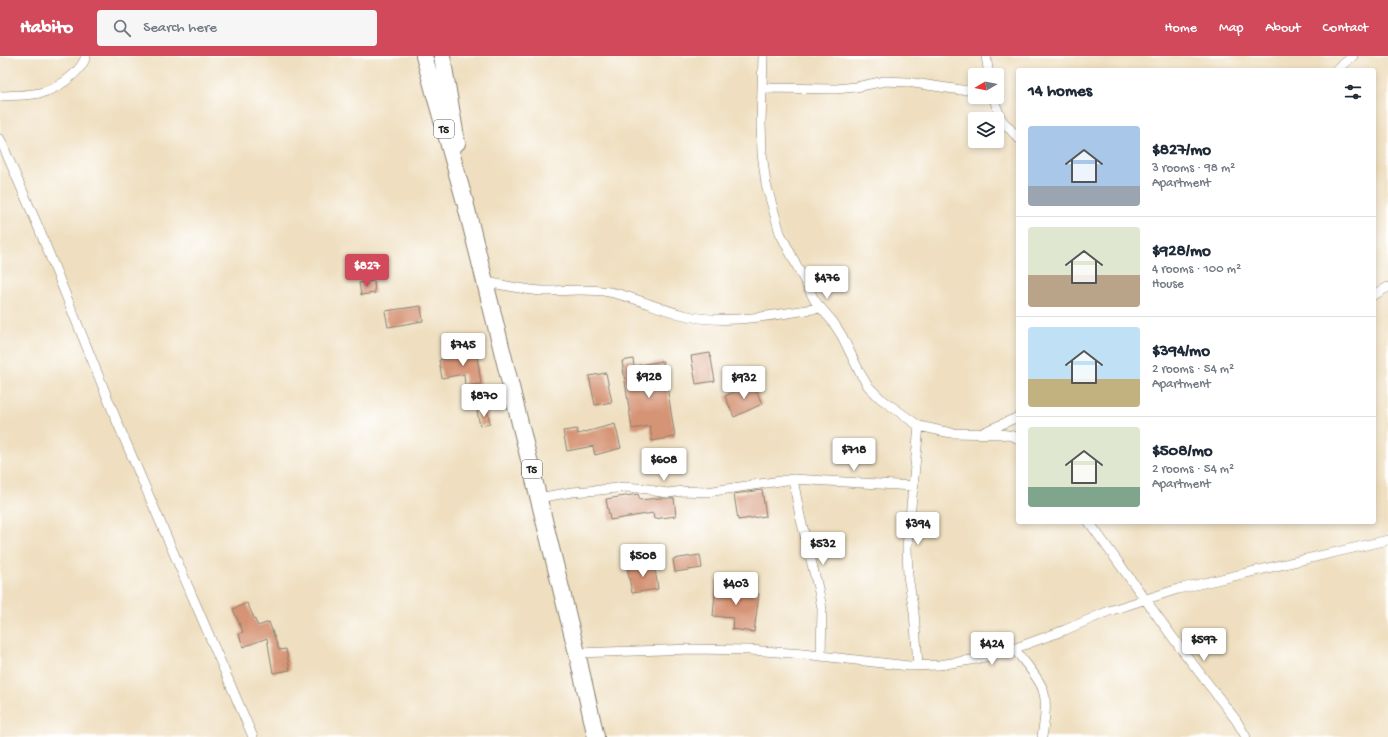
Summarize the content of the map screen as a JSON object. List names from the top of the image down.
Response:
{
  "streets": {
    "highway": ["T5"]
  },
  "north": "left",
  "page": {
    "header": "Habito",
    "search": "Search here",
    "nav": [
      "Home",
      "Map",
      "About",
      "Contact"
    ],
    "heading": "14 homes",
    "list": [
      {
        "name": "$827/mo",
        "note": "3 rooms · 98 m² · Apartment"
      },
      {
        "name": "$928/mo",
        "note": "4 rooms · 100 m² · House"
      },
      {
        "name": "$394/mo",
        "note": "2 rooms · 54 m² · Apartment"
      },
      {
        "name": "$508/mo",
        "note": "2 rooms · 54 m² · Apartment"
      }
    ],
    "price": [
      "$827",
      "$476",
      "$745",
      "$928",
      "$932",
      "$870",
      "$718",
      "$608",
      "$394",
      "$532",
      "$508",
      "$403",
      "$597",
      "$424"
    ]
  }
}
